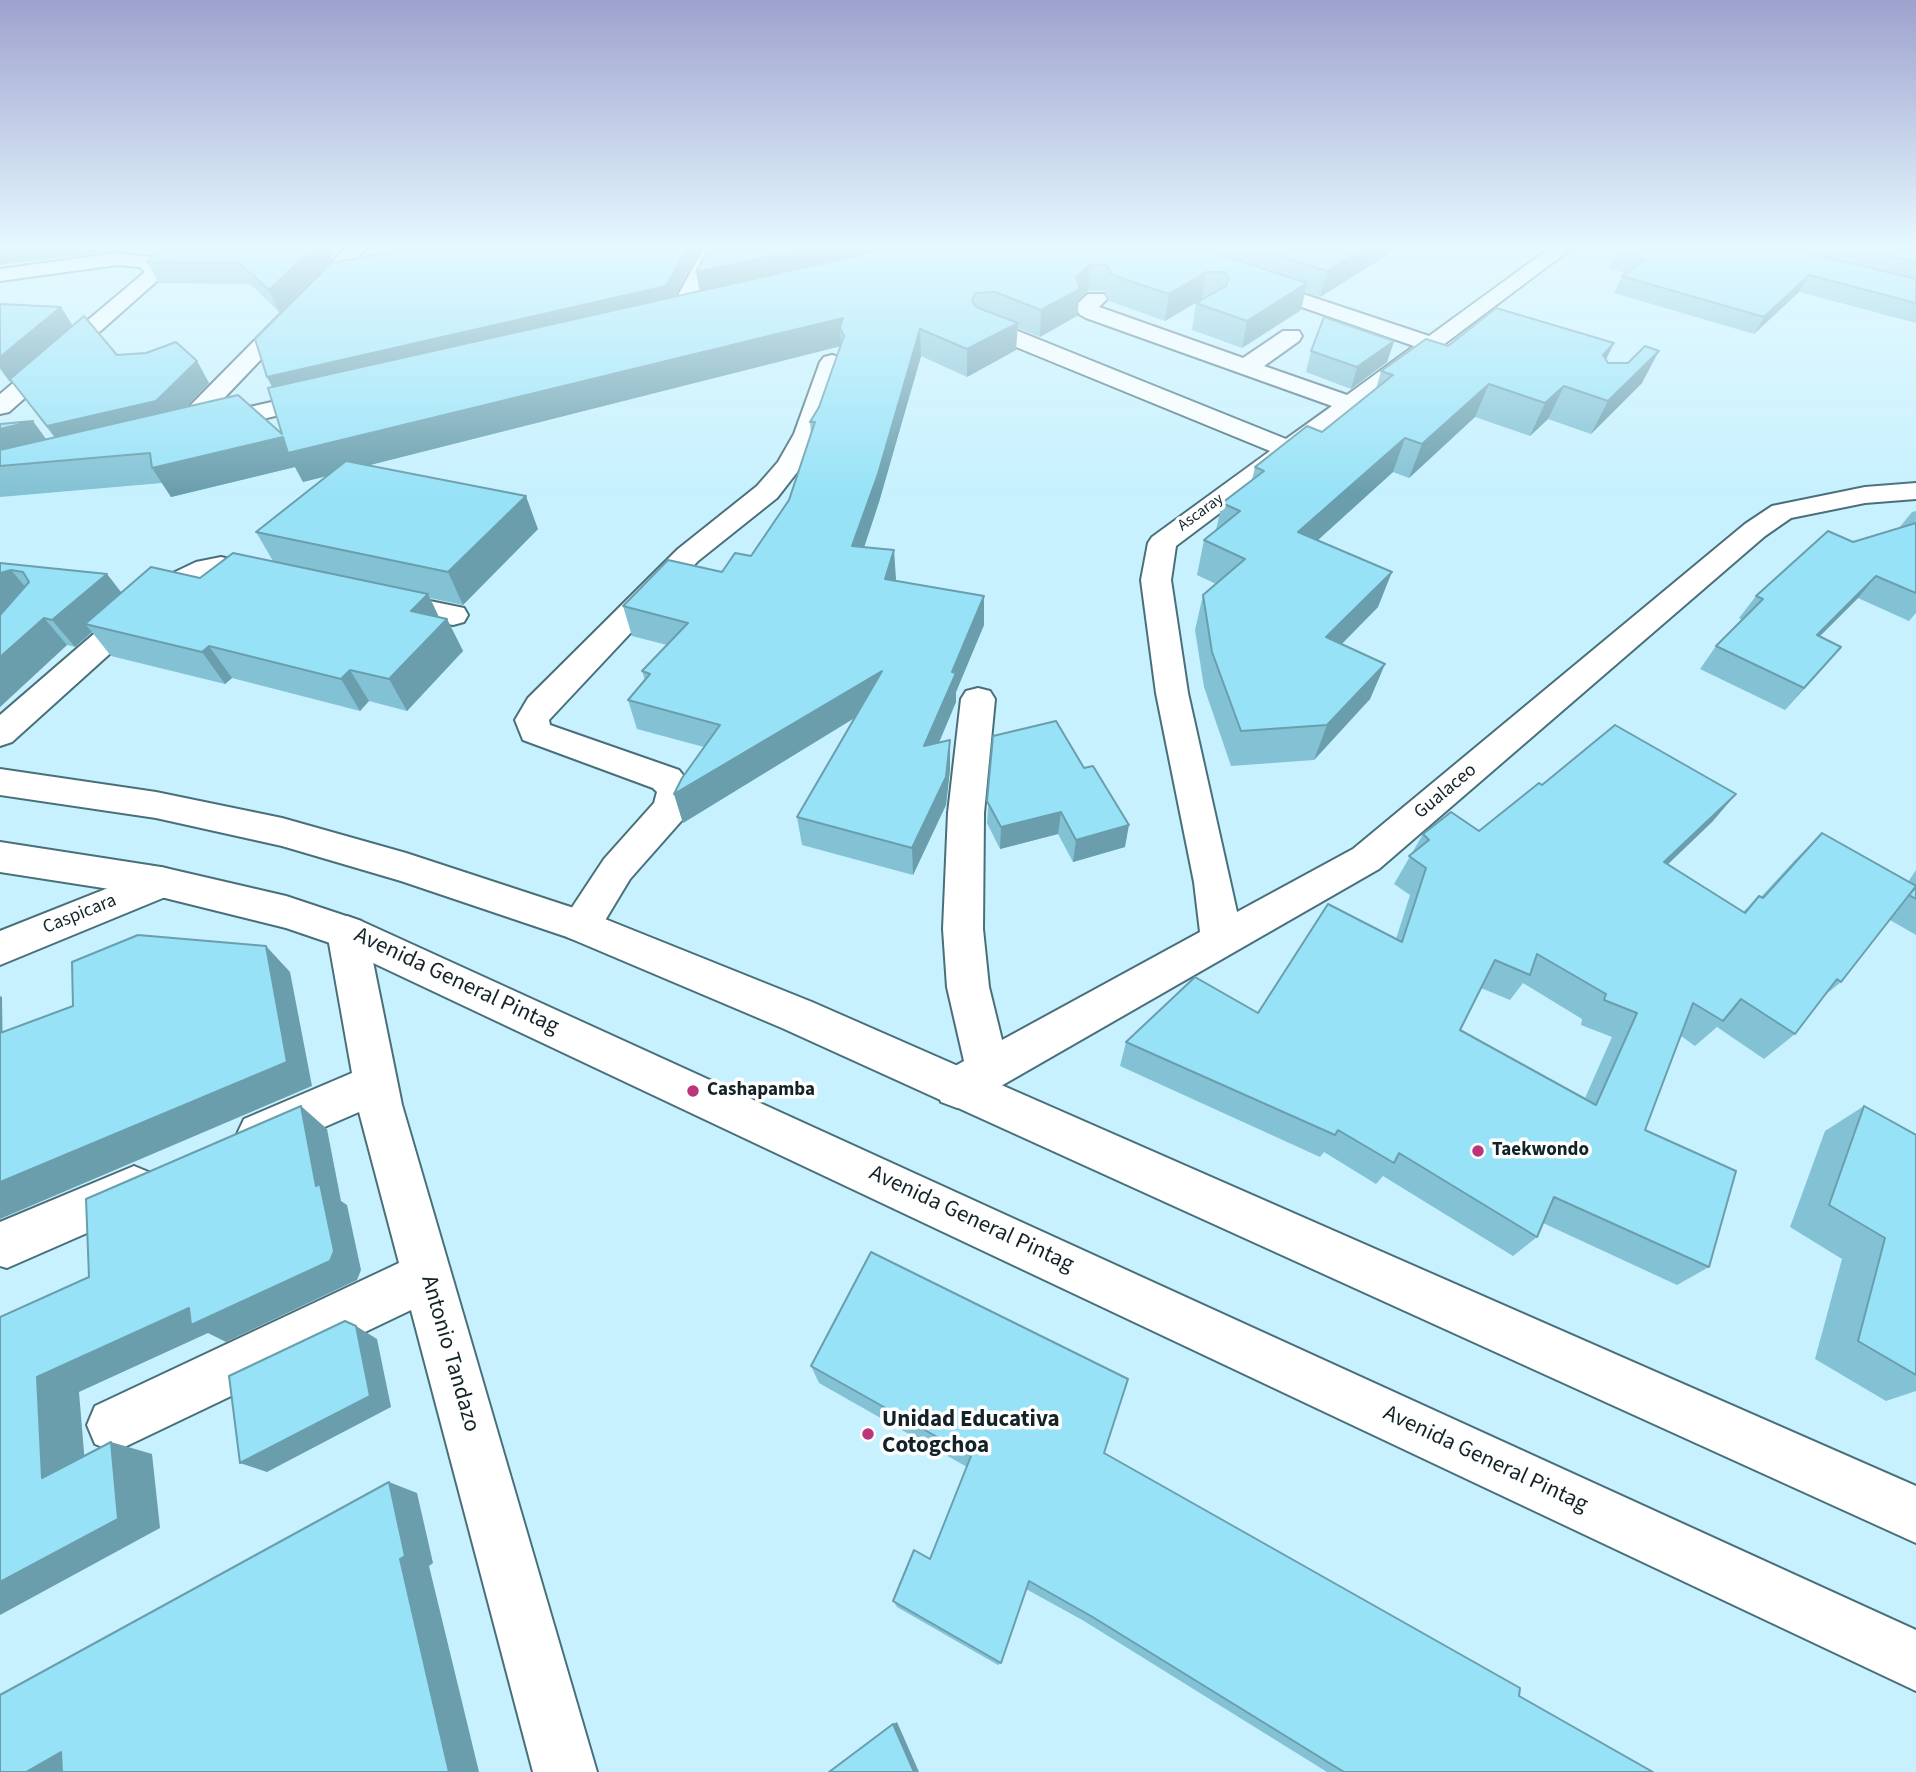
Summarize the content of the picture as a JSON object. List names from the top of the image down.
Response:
{
  "streets": {
    "main road": [
      "Ascaray",
      "Gualaceo",
      "Caspicara",
      "Avenida General Pintag",
      "Antonio Tandazo"
    ]
  },
  "crossings": [
    ["Ascaray", "Gualaceo"],
    ["Caspicara", "Avenida General Pintag"],
    ["Avenida General Pintag", "Antonio Tandazo"]
  ],
  "places": ["Cashapamba", "Taekwondo", "Unidad Educativa Cotogchoa"]
}
